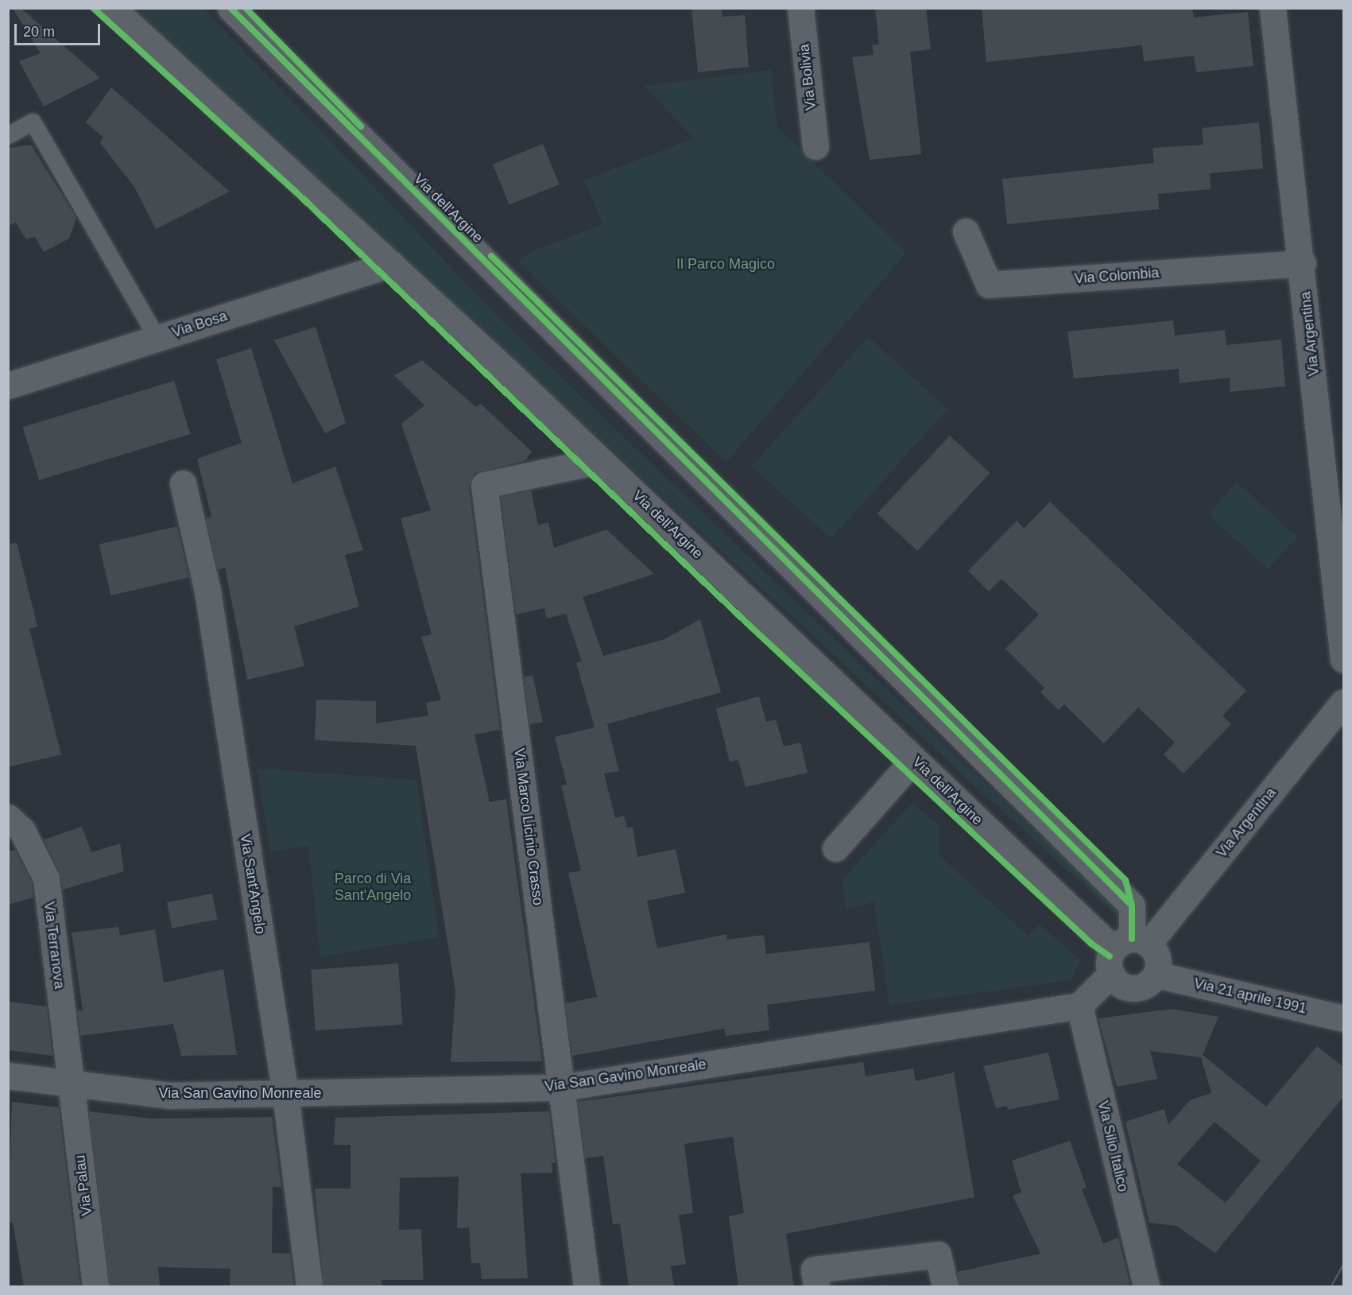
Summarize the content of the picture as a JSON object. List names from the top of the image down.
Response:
{
  "streets": {
    "street": [
      "Via Bolivia",
      "Via dell'Argine",
      "Via Colombia",
      "Via Bosa",
      "Via Argentina",
      "Via Marco Licinio Crasso",
      "Via Sant'Angelo",
      "Via Terranova",
      "Via 21 aprile 1991",
      "Via San Gavino Monreale",
      "Via Silio Italico",
      "Via Palau"
    ]
  },
  "crossings": [
    ["Via dell'Argine", "Via Bosa"],
    ["Via dell'Argine", "Via Argentina"],
    ["Via dell'Argine", "Via Marco Licinio Crasso"],
    ["Via Colombia", "Via Argentina"],
    ["Via Marco Licinio Crasso", "Via San Gavino Monreale"],
    ["Via Sant'Angelo", "Via San Gavino Monreale"],
    ["Via Terranova", "Via San Gavino Monreale"],
    ["Via Terranova", "Via Palau"],
    ["Via San Gavino Monreale", "Via Silio Italico"],
    ["Via San Gavino Monreale", "Via Palau"]
  ],
  "parks": ["Il Parco Magico", "Parco di Via Sant'Angelo"],
  "scale_bar": "20 m"
}
